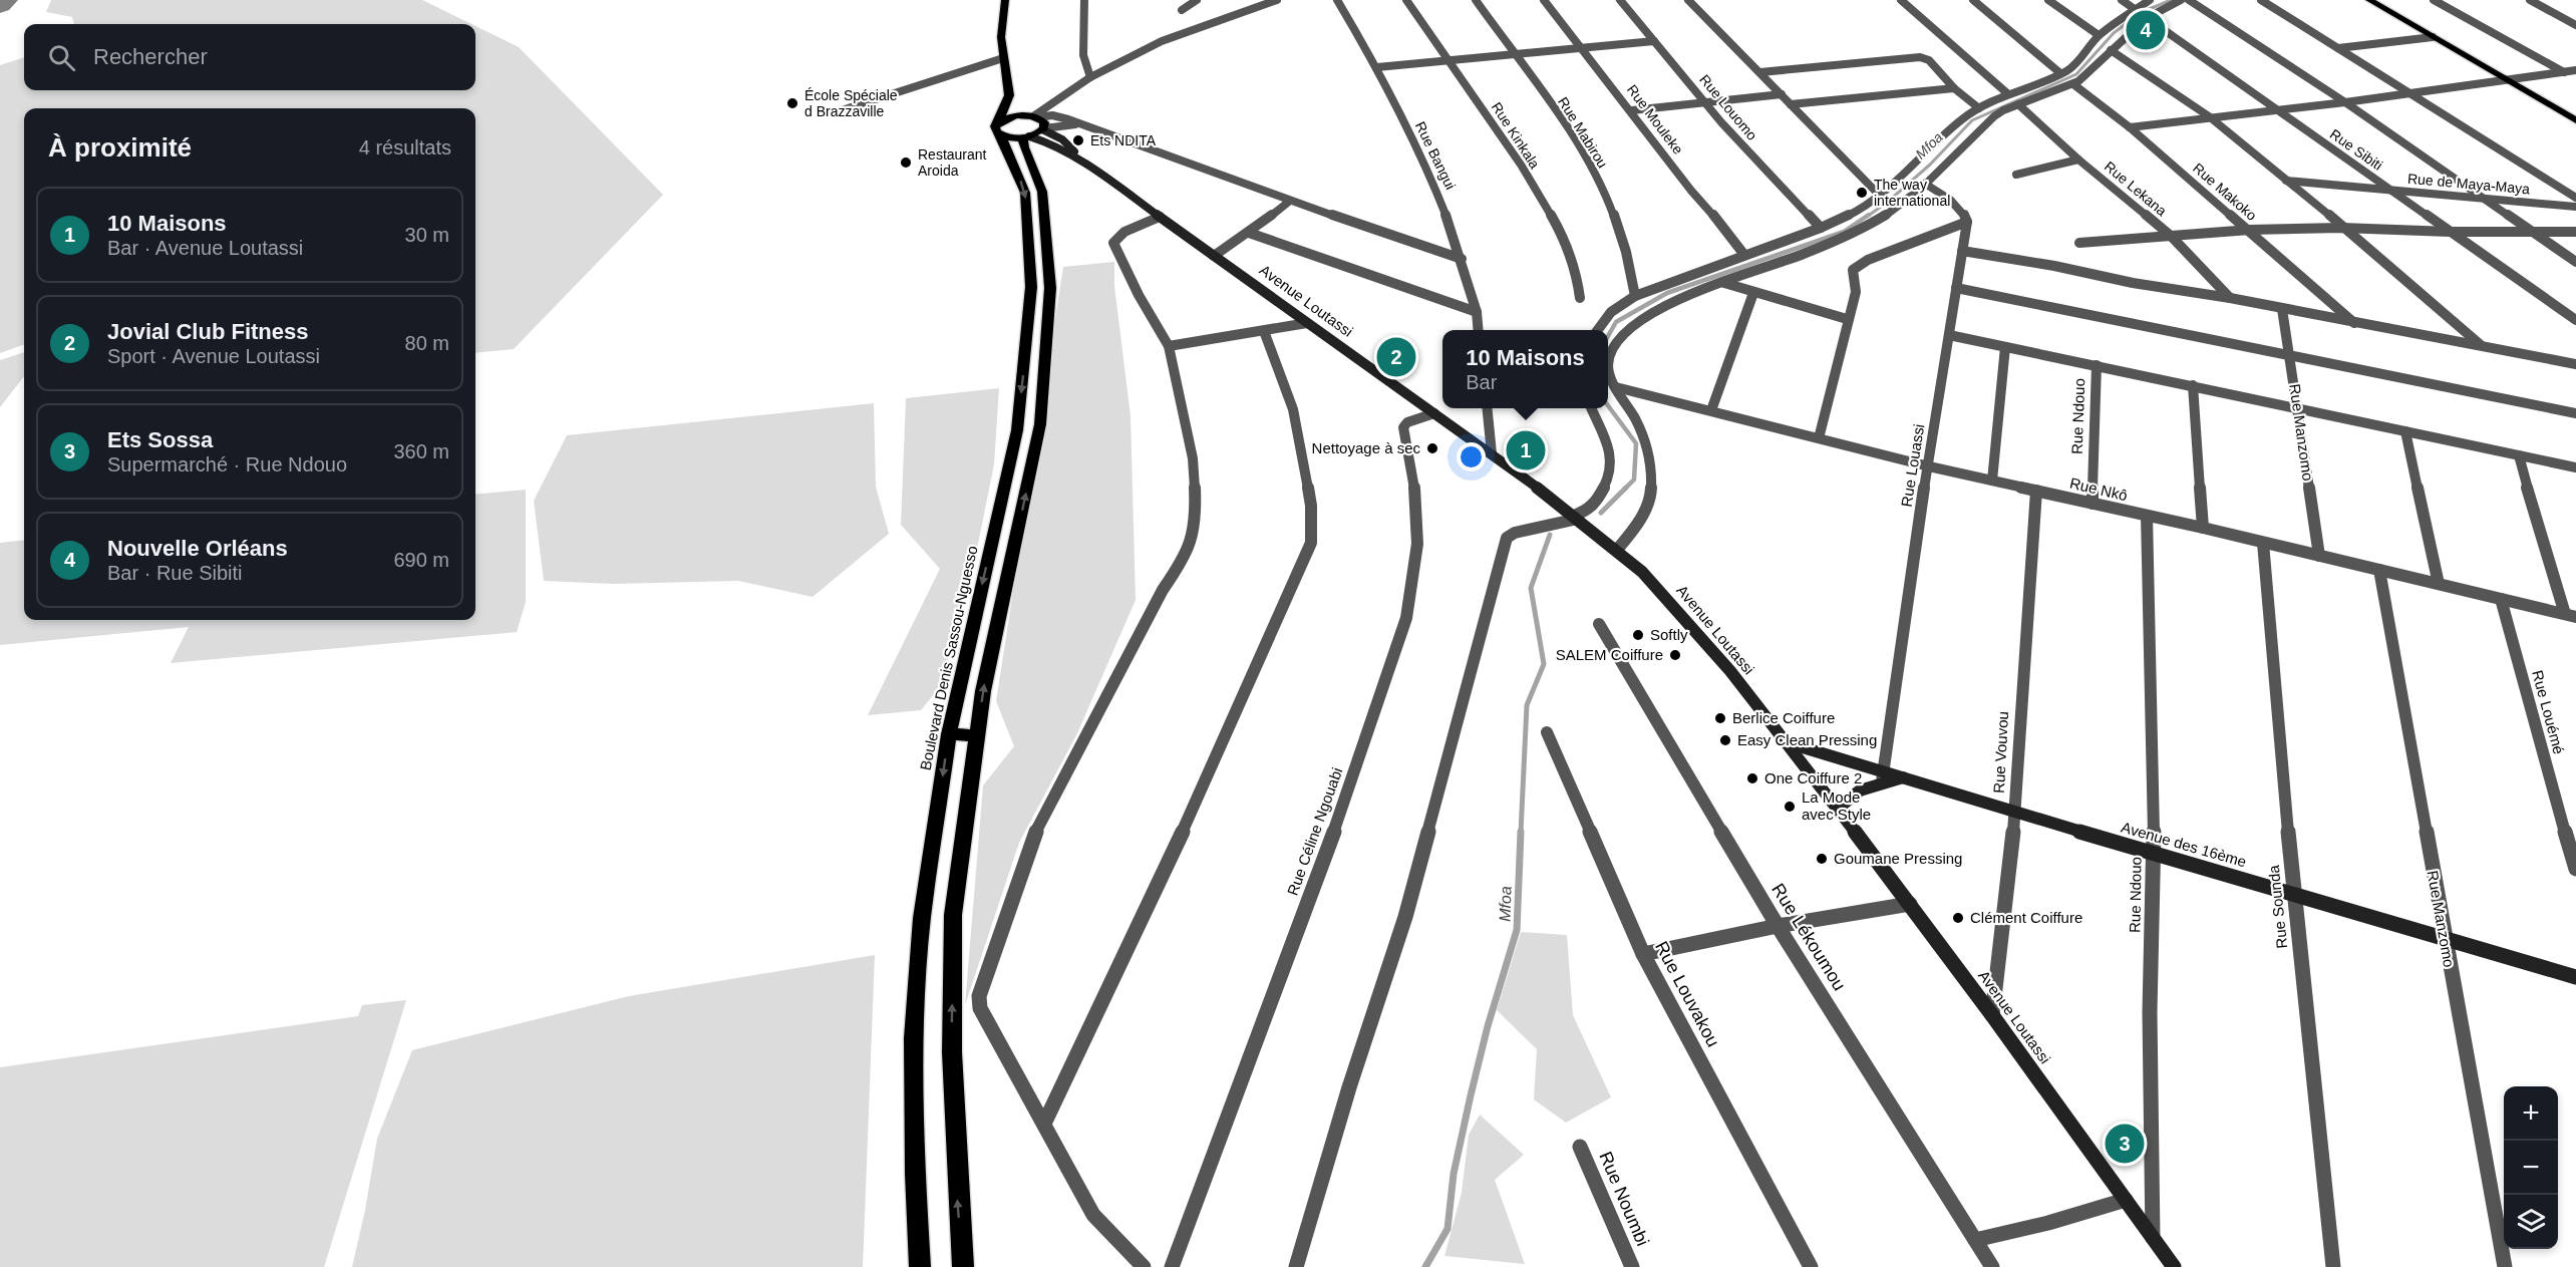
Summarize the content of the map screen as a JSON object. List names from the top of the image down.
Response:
{
  "streets": {
    "main road": ["Avenue Loutassi", "Boulevard Denis Sassou-Nguesso", "Avenue des 16ème"],
    "street": [
      "Rue Louomo",
      "Rue Mouleke",
      "Rue Mabirou",
      "Rue Kinkala",
      "Rue Sibiti",
      "Rue Bangui",
      "Rue de Maya-Maya",
      "Rue Lekana",
      "Rue Makoko",
      "Rue Ndouo",
      "Rue Manzomo",
      "Rue Louassi",
      "Rue Nkô",
      "Rue Louémé",
      "Rue Vouvou",
      "Rue Céline Ngouabi",
      "Rue Sounda",
      "Rue Lékoumou",
      "Rue Louvakou",
      "Rue Noumbi"
    ]
  },
  "crossings": [
    ["Rue Sibiti", "Rue de Maya-Maya"],
    ["Avenue Loutassi", "Rue Ndouo"],
    ["Avenue Loutassi", "Rue Vouvou"],
    ["Avenue Loutassi", "Rue Céline Ngouabi"],
    ["Rue Ndouo", "Rue Nkô"],
    ["Rue Ndouo", "Avenue des 16ème"],
    ["Rue Manzomo", "Rue Nkô"],
    ["Rue Manzomo", "Avenue des 16ème"],
    ["Rue Louassi", "Rue Nkô"],
    ["Rue Louassi", "Avenue des 16ème"],
    ["Rue Nkô", "Rue Louémé"],
    ["Rue Nkô", "Rue Vouvou"],
    ["Rue Nkô", "Rue Sounda"],
    ["Rue Vouvou", "Avenue des 16ème"],
    ["Avenue des 16ème", "Rue Sounda"]
  ],
  "water": ["Mfoa"],
  "places": [
    "École Spéciale d Brazzaville",
    "Ets NDITA",
    "Restaurant Aroida",
    "The way international",
    "Nettoyage à sec",
    "Softly",
    "SALEM Coiffure",
    "Berlice Coiffure",
    "Easy Clean Pressing",
    "One Coiffure 2",
    "La Mode avec Style",
    "Goumane Pressing",
    "Clément Coiffure"
  ],
  "page": {
    "pins": [
      "4",
      "2",
      "1",
      "3"
    ],
    "search": "Rechercher",
    "heading": ["À proximité", "4 résultats"],
    "list": [
      {
        "mark": "1",
        "name": "10 Maisons",
        "note": "Bar · Avenue Loutassi",
        "value": "30 m"
      },
      {
        "mark": "2",
        "name": "Jovial Club Fitness",
        "note": "Sport · Avenue Loutassi",
        "value": "80 m"
      },
      {
        "mark": "3",
        "name": "Ets Sossa",
        "note": "Supermarché · Rue Ndouo",
        "value": "360 m"
      },
      {
        "mark": "4",
        "name": "Nouvelle Orléans",
        "note": "Bar · Rue Sibiti",
        "value": "690 m"
      }
    ],
    "popup": ["10 Maisons", "Bar"],
    "map_buttons": ["+", "−"]
  }
}
